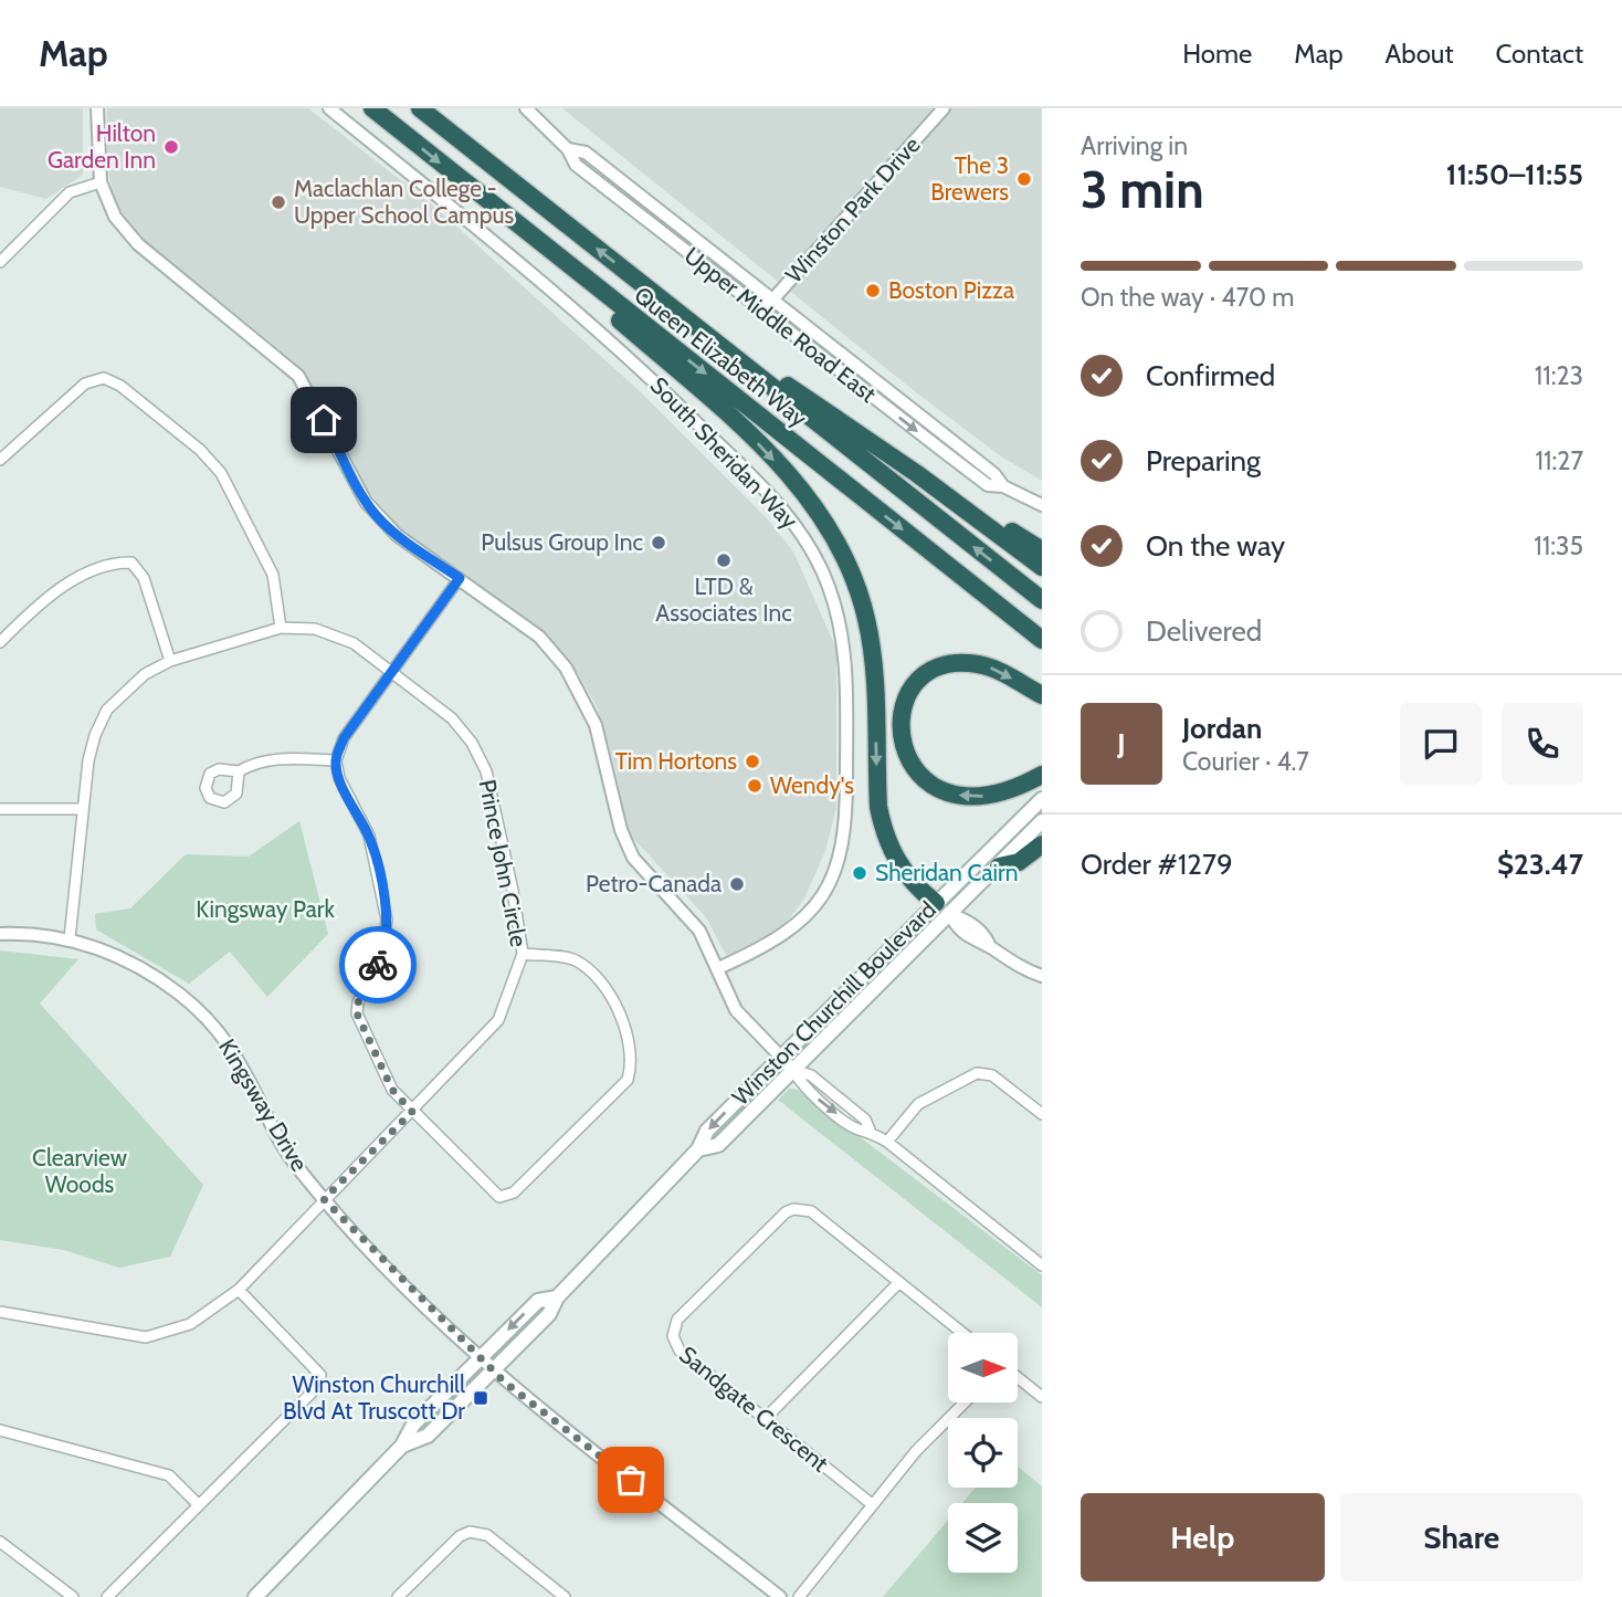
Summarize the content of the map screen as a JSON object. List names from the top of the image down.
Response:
{
  "streets": {
    "highway": ["Queen Elizabeth Way"],
    "main road": ["Winston Churchill Boulevard"],
    "street": [
      "Winston Park Drive",
      "Upper Middle Road East",
      "South Sheridan Way",
      "Prince John Circle",
      "Kingsway Drive",
      "Sandgate Crescent"
    ]
  },
  "crossings": [
    ["Winston Park Drive", "Upper Middle Road East"],
    ["Prince John Circle", "Kingsway Drive"],
    ["Winston Churchill Boulevard", "Kingsway Drive"]
  ],
  "parks": ["Kingsway Park", "Clearview Woods"],
  "places": {
    "other": [
      "Hilton Garden Inn",
      "The 3 Brewers",
      "Maclachlan College - Upper School Campus",
      "Boston Pizza",
      "Pulsus Group Inc",
      "LTD & Associates Inc",
      "Tim Hortons",
      "Wendy's",
      "Sheridan Cairn",
      "Petro-Canada"
    ],
    "transit": ["Winston Churchill Blvd At Truscott Dr"]
  },
  "north": "right",
  "page": {
    "header": "Map",
    "nav": [
      "Home",
      "Map",
      "About",
      "Contact"
    ],
    "heading": ["3 min", "Arriving in", "11:50–11:55"],
    "panel": [
      "Jordan",
      "Courier · 4.7",
      "Order #1279",
      "$23.47"
    ],
    "bar": "On the way · 470 m",
    "list": [
      ["Confirmed", "11:23"],
      ["Preparing", "11:27"],
      ["On the way", "11:35"],
      "Delivered"
    ],
    "round": "J",
    "buttons": ["Help", "Share"]
  }
}
